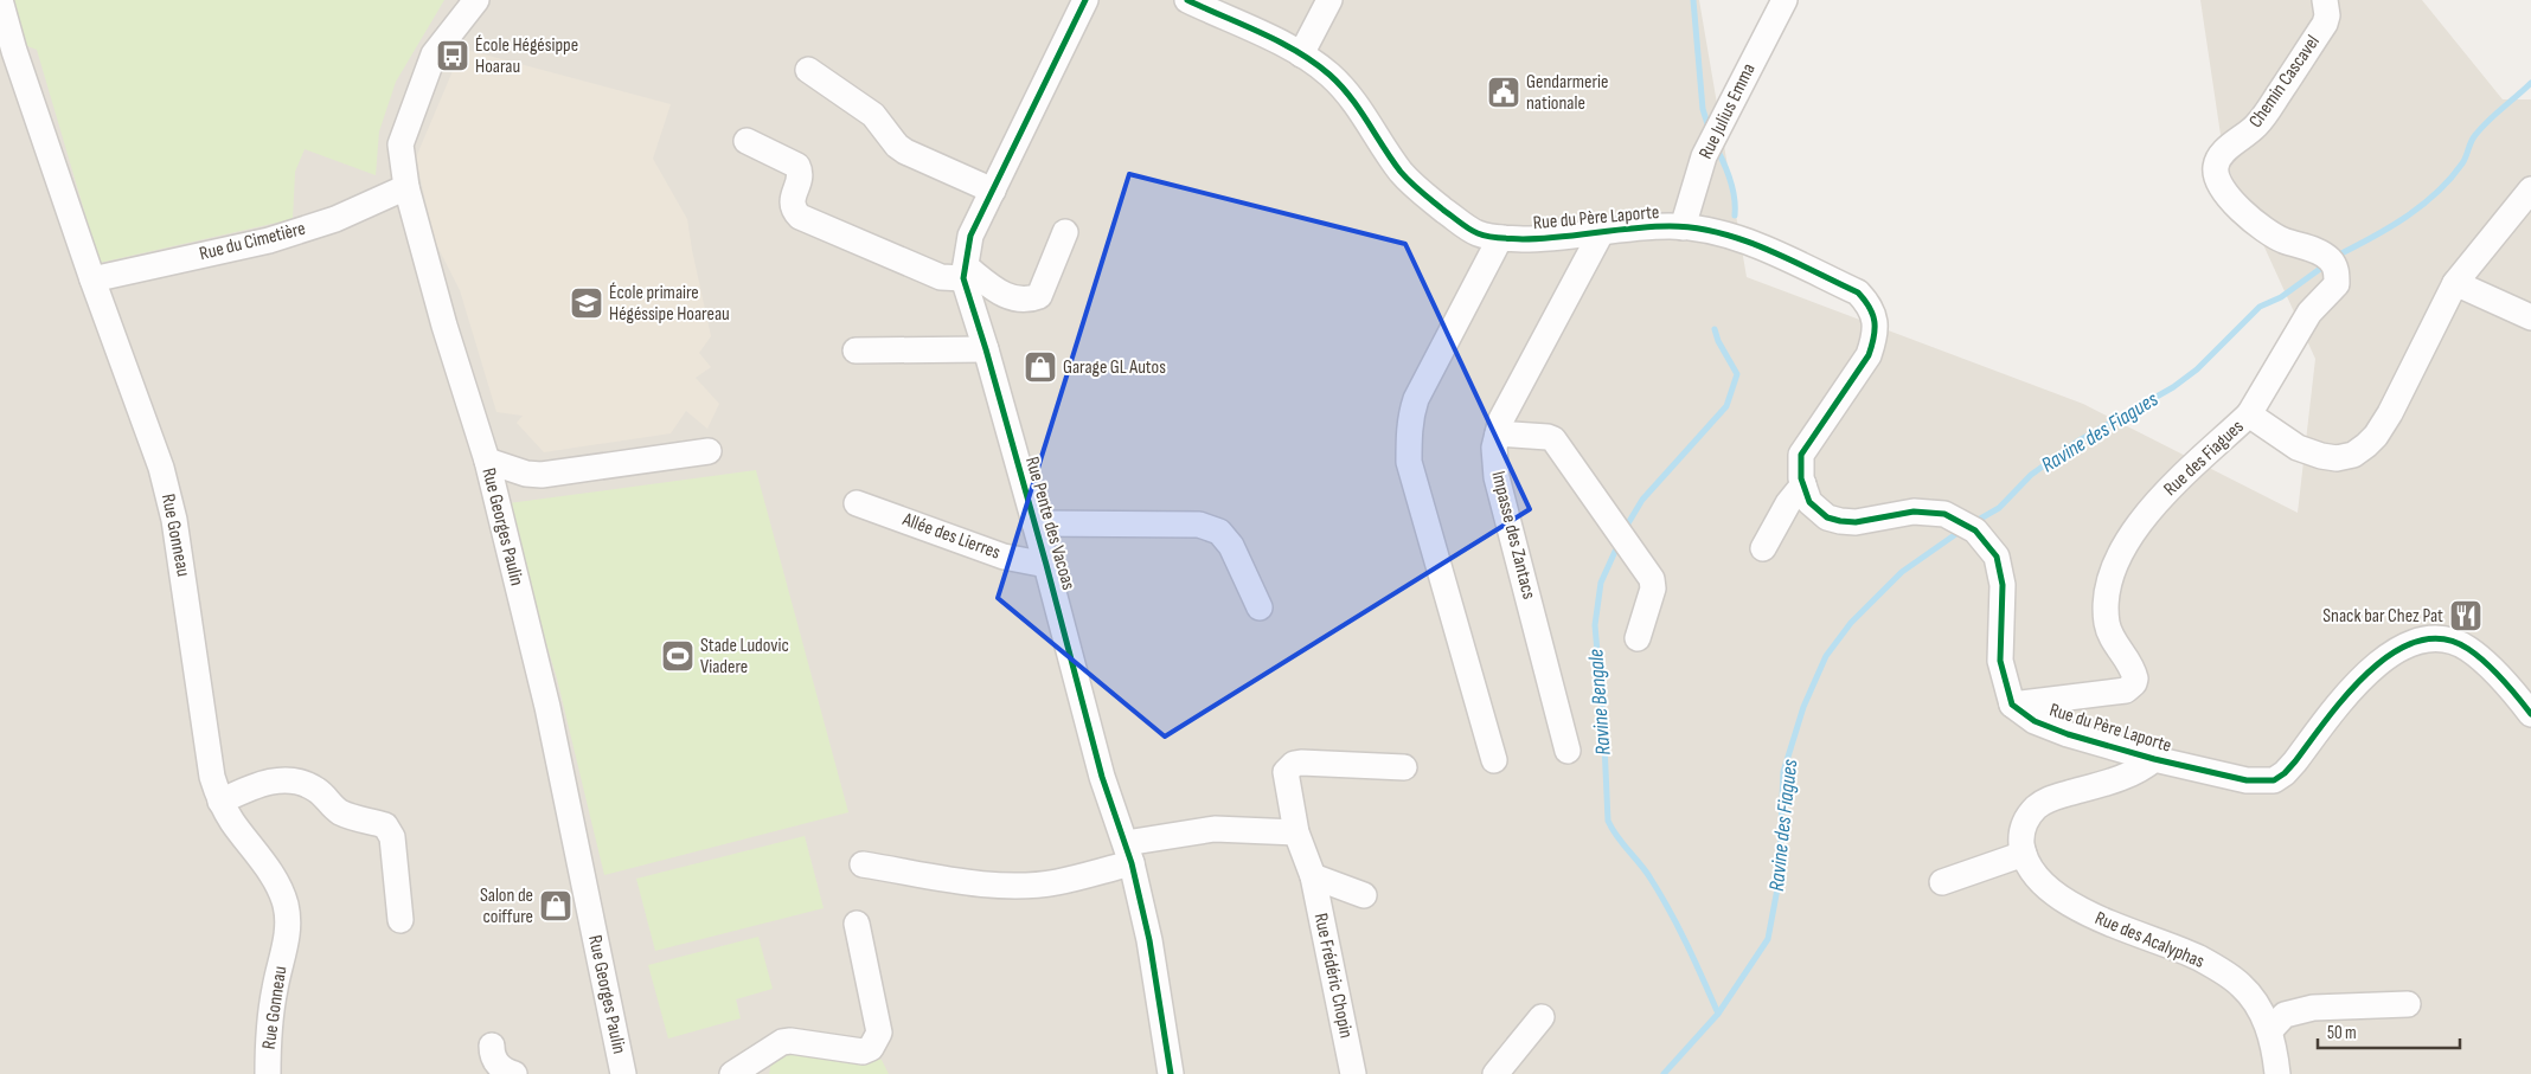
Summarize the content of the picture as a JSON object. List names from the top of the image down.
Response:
{
  "streets": {
    "street": [
      "Chemin Cascavel",
      "Rue Julius Emma",
      "Rue du Père Laporte",
      "Rue du Cimetière",
      "Rue des Fiagues",
      "Rue Pente des Vacoas",
      "Rue Georges Paulin",
      "Rue Gonneau",
      "Impasse des Zantacs",
      "Allée des Lierres",
      "Rue des Acalyphas",
      "Rue Frédéric Chopin"
    ]
  },
  "crossings": [
    ["Chemin Cascavel", "Rue des Fiagues"],
    ["Rue Julius Emma", "Rue du Père Laporte"],
    ["Rue du Père Laporte", "Rue des Fiagues"],
    ["Rue du Père Laporte", "Impasse des Zantacs"],
    ["Rue du Cimetière", "Rue Georges Paulin"],
    ["Rue du Cimetière", "Rue Gonneau"],
    ["Rue Pente des Vacoas", "Allée des Lierres"]
  ],
  "water": ["Ravine des Fiagues", "Ravine Bengale"],
  "places": {
    "bus stop": ["École Hégésippe Hoarau"],
    "public building": ["Gendarmerie nationale"],
    "school or university": ["École primaire Hégéssipe Hoareau"],
    "shop": ["Garage GL Autos", "Salon de coiffure"],
    "restaurant": ["Snack bar Chez Pat"],
    "sports": ["Stade Ludovic Viadere"]
  },
  "scale_bar": "50 m"
}
